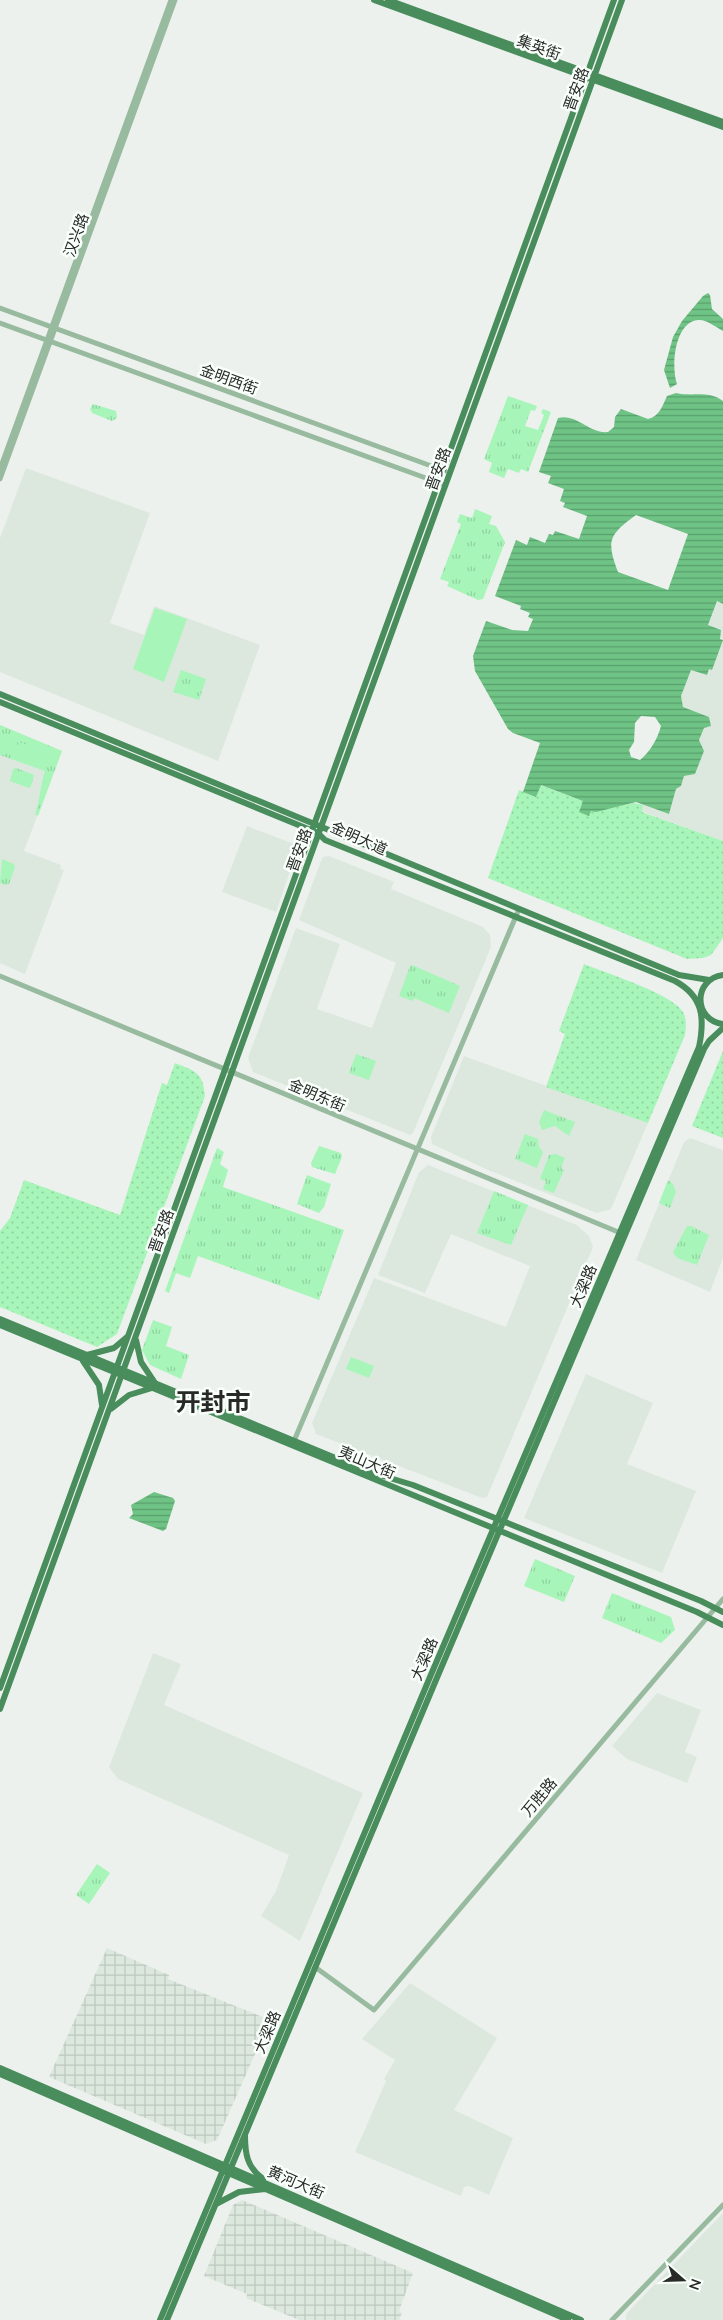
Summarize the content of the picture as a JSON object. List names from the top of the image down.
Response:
{
  "streets": {
    "main road": [
      "集英街",
      "晋安路",
      "金明大道",
      "大梁路",
      "夷山大街",
      "黄河大街"
    ],
    "street": [
      "汉兴路",
      "金明西街",
      "金明东街",
      "万胜路"
    ]
  },
  "crossings": [
    ["集英街", "晋安路"],
    ["晋安路", "金明西街"],
    ["晋安路", "金明大道"],
    ["晋安路", "金明东街"],
    ["晋安路", "夷山大街"],
    ["汉兴路", "金明西街"],
    ["金明大道", "大梁路"],
    ["金明东街", "大梁路"],
    ["大梁路", "夷山大街"],
    ["大梁路", "万胜路"],
    ["大梁路", "黄河大街"],
    ["夷山大街", "万胜路"]
  ],
  "districts": ["开封市"],
  "north": "right"
}
